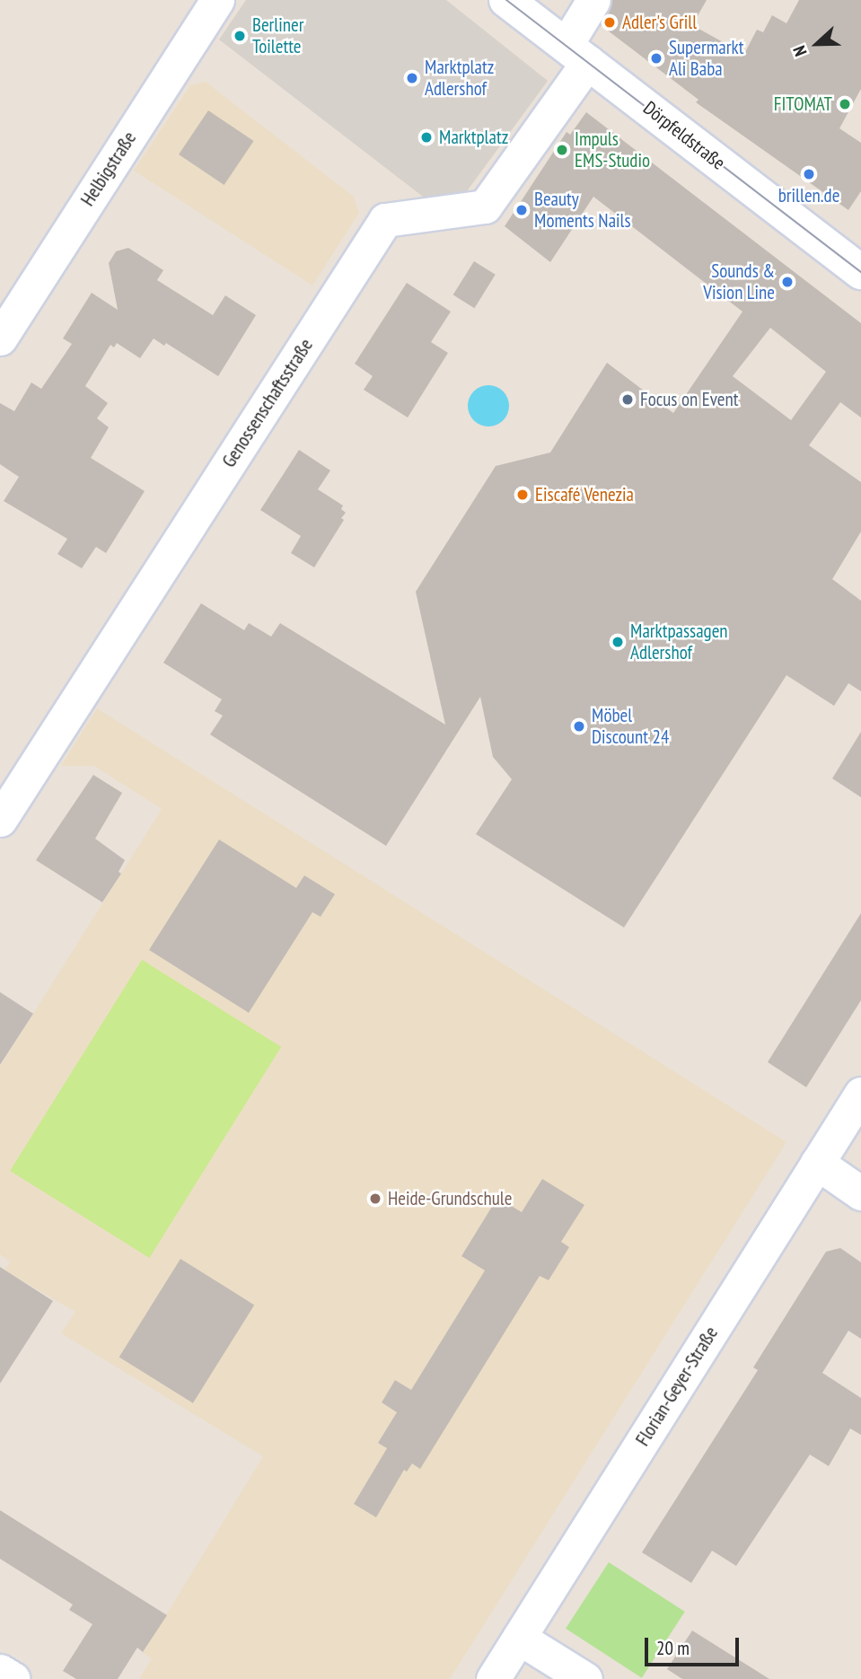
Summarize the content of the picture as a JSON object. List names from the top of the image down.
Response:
{
  "streets": {
    "street": [
      "Dörpfeldstraße",
      "Helbigstraße",
      "Genossenschaftsstraße",
      "Florian-Geyer-Straße"
    ]
  },
  "crossings": [
    ["Dörpfeldstraße", "Genossenschaftsstraße"]
  ],
  "places": [
    "Adler's Grill",
    "Berliner Toilette",
    "Supermarkt Ali Baba",
    "Marktplatz Adlershof",
    "FITOMAT",
    "Marktplatz",
    "Impuls EMS-Studio",
    "brillen.de",
    "Beauty Moments Nails",
    "Sounds & Vision Line",
    "Focus on Event",
    "Eiscafé Venezia",
    "Marktpassagen Adlershof",
    "Möbel Discount 24",
    "Heide-Grundschule"
  ],
  "scale_bar": "20 m",
  "north": "left"
}
